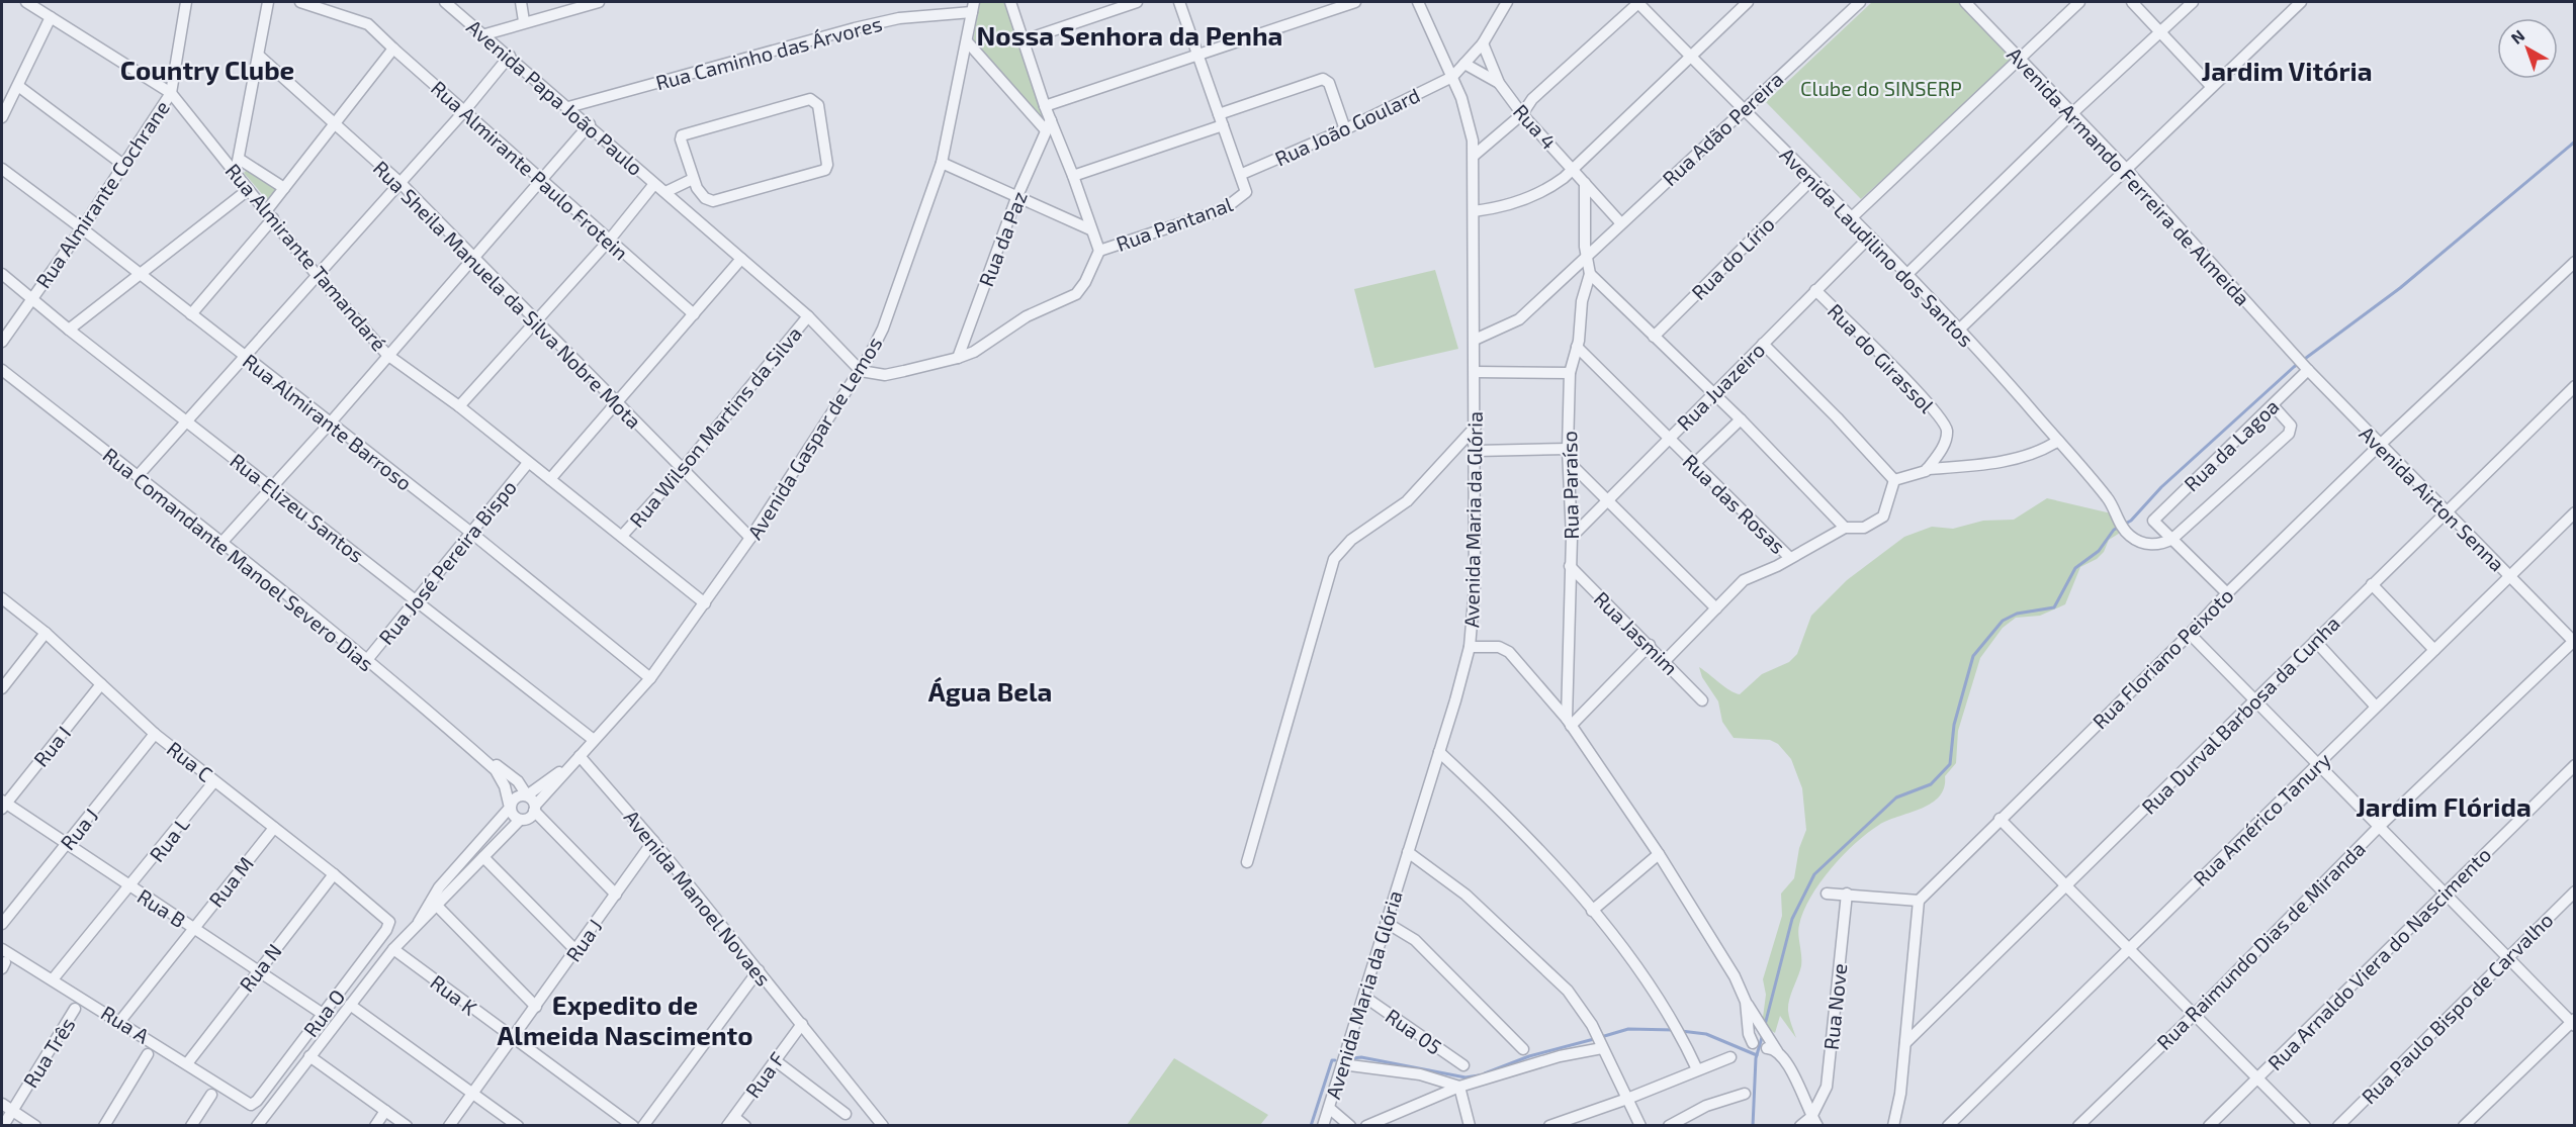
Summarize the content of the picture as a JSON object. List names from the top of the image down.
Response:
{
  "streets": {
    "street": [
      "Rua Caminho das Árvores",
      "Avenida Papa João Paulo",
      "Rua João Goulard",
      "Rua 4",
      "Rua Adão Pereira",
      "Rua Almirante Paulo Frotein",
      "Avenida Armando Ferreira de Almeida",
      "Rua Almirante Cochrane",
      "Rua Pantanal",
      "Rua da Paz",
      "Avenida Laudilino dos Santos",
      "Rua Almirante Tamandaré",
      "Rua do Lírio",
      "Rua Sheila Manuela da Silva Nobre Mota",
      "Rua do Girassol",
      "Rua Juazeiro",
      "Rua Almirante Barroso",
      "Rua Wilson Martins da Silva",
      "Avenida Gaspar de Lemos",
      "Rua da Lagoa",
      "Rua Paraíso",
      "Avenida Airton Senna",
      "Rua das Rosas",
      "Rua Elizeu Santos",
      "Avenida Maria da Glória",
      "Rua Comandante Manoel Severo Dias",
      "Rua José Pereira Bispo",
      "Rua Jasmim",
      "Rua Floriano Peixoto",
      "Rua Durval Barbosa da Cunha",
      "Rua I",
      "Rua C",
      "Rua Américo Tanury",
      "Rua J",
      "Rua L",
      "Rua M",
      "Avenida Manoel Novaes",
      "Rua B",
      "Rua Raimundo Dias de Miranda",
      "Rua Arnaldo Viera do Nascimento",
      "Rua N",
      "Rua K",
      "Rua Nove",
      "Rua Paulo Bispo de Carvalho",
      "Rua O",
      "Rua A",
      "Rua 05",
      "Rua Três",
      "Rua F"
    ]
  },
  "crossings": [
    ["Rua Caminho das Árvores", "Avenida Papa João Paulo"],
    ["Rua Caminho das Árvores", "Avenida Gaspar de Lemos"],
    ["Avenida Papa João Paulo", "Rua Wilson Martins da Silva"],
    ["Avenida Papa João Paulo", "Avenida Gaspar de Lemos"],
    ["Rua João Goulard", "Rua Pantanal"],
    ["Rua João Goulard", "Avenida Maria da Glória"],
    ["Rua Adão Pereira", "Avenida Laudilino dos Santos"],
    ["Rua Adão Pereira", "Rua Paraíso"],
    ["Rua Adão Pereira", "Avenida Maria da Glória"],
    ["Avenida Armando Ferreira de Almeida", "Avenida Airton Senna"],
    ["Rua Almirante Cochrane", "Rua Almirante Tamandaré"],
    ["Rua Almirante Cochrane", "Rua Almirante Barroso"],
    ["Rua Almirante Cochrane", "Rua Elizeu Santos"],
    ["Avenida Laudilino dos Santos", "Rua do Lírio"],
    ["Avenida Laudilino dos Santos", "Rua Juazeiro"],
    ["Avenida Laudilino dos Santos", "Rua da Lagoa"],
    ["Rua Almirante Tamandaré", "Rua Wilson Martins da Silva"],
    ["Rua Almirante Tamandaré", "Avenida Gaspar de Lemos"],
    ["Rua Almirante Tamandaré", "Rua José Pereira Bispo"],
    ["Rua Sheila Manuela da Silva Nobre Mota", "Rua Wilson Martins da Silva"],
    ["Rua Sheila Manuela da Silva Nobre Mota", "Avenida Gaspar de Lemos"],
    ["Rua do Girassol", "Rua Juazeiro"],
    ["Rua Juazeiro", "Rua Paraíso"],
    ["Rua Juazeiro", "Rua das Rosas"],
    ["Rua Almirante Barroso", "Avenida Gaspar de Lemos"],
    ["Rua Almirante Barroso", "Rua José Pereira Bispo"],
    ["Avenida Gaspar de Lemos", "Rua Elizeu Santos"],
    ["Avenida Gaspar de Lemos", "Avenida Manoel Novaes"],
    ["Rua da Lagoa", "Avenida Airton Senna"],
    ["Rua Paraíso", "Rua das Rosas"],
    ["Rua Paraíso", "Rua Jasmim"],
    ["Avenida Airton Senna", "Rua Floriano Peixoto"],
    ["Avenida Airton Senna", "Rua Durval Barbosa da Cunha"],
    ["Avenida Airton Senna", "Rua Américo Tanury"],
    ["Avenida Airton Senna", "Rua Raimundo Dias de Miranda"],
    ["Rua Elizeu Santos", "Rua José Pereira Bispo"],
    ["Avenida Maria da Glória", "Rua 05"],
    ["Rua Comandante Manoel Severo Dias", "Rua José Pereira Bispo"],
    ["Rua I", "Rua C"],
    ["Rua I", "Rua B"],
    ["Rua C", "Rua J"],
    ["Rua C", "Rua L"],
    ["Rua C", "Rua M"],
    ["Rua C", "Rua N"],
    ["Rua C", "Rua O"],
    ["Rua J", "Avenida Manoel Novaes"],
    ["Rua J", "Rua B"],
    ["Rua J", "Rua K"],
    ["Rua L", "Rua B"],
    ["Rua L", "Rua A"],
    ["Rua M", "Rua B"],
    ["Rua M", "Rua A"],
    ["Avenida Manoel Novaes", "Rua F"],
    ["Rua B", "Rua N"],
    ["Rua B", "Rua O"],
    ["Rua N", "Rua A"],
    ["Rua O", "Rua A"]
  ],
  "districts": [
    "Nossa Senhora da Penha",
    "Country Clube",
    "Jardim Vitória",
    "Água Bela",
    "Jardim Flórida",
    "Expedito de Almeida Nascimento"
  ],
  "parks": ["Clube do SINSERP"],
  "north": "top left"
}
